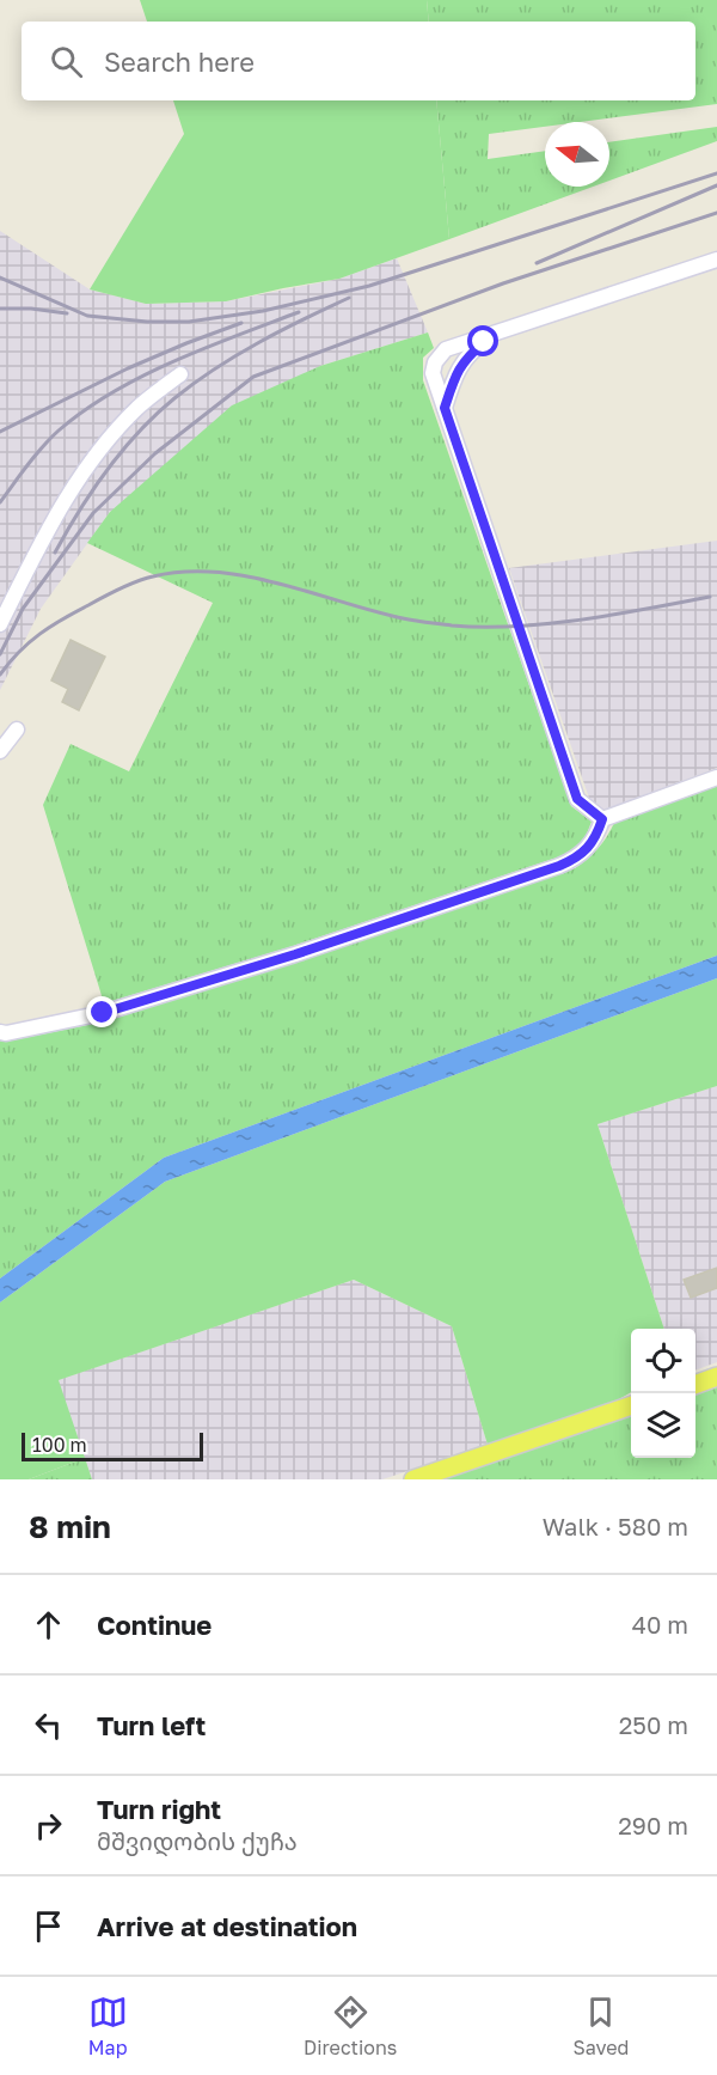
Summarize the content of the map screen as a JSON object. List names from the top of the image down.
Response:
{
  "scale_bar": "100 m",
  "north": "left",
  "page": {
    "search": "Search here",
    "scale": "100 m",
    "heading": ["8 min", "Walk · 580 m"],
    "list": [
      ["Continue", "40 m"],
      ["Turn left", "250 m"],
      ["Turn right", "მშვიდობის ქუჩა", "290 m"],
      "Arrive at destination"
    ],
    "nav": ["Map", "Directions", "Saved"]
  }
}
